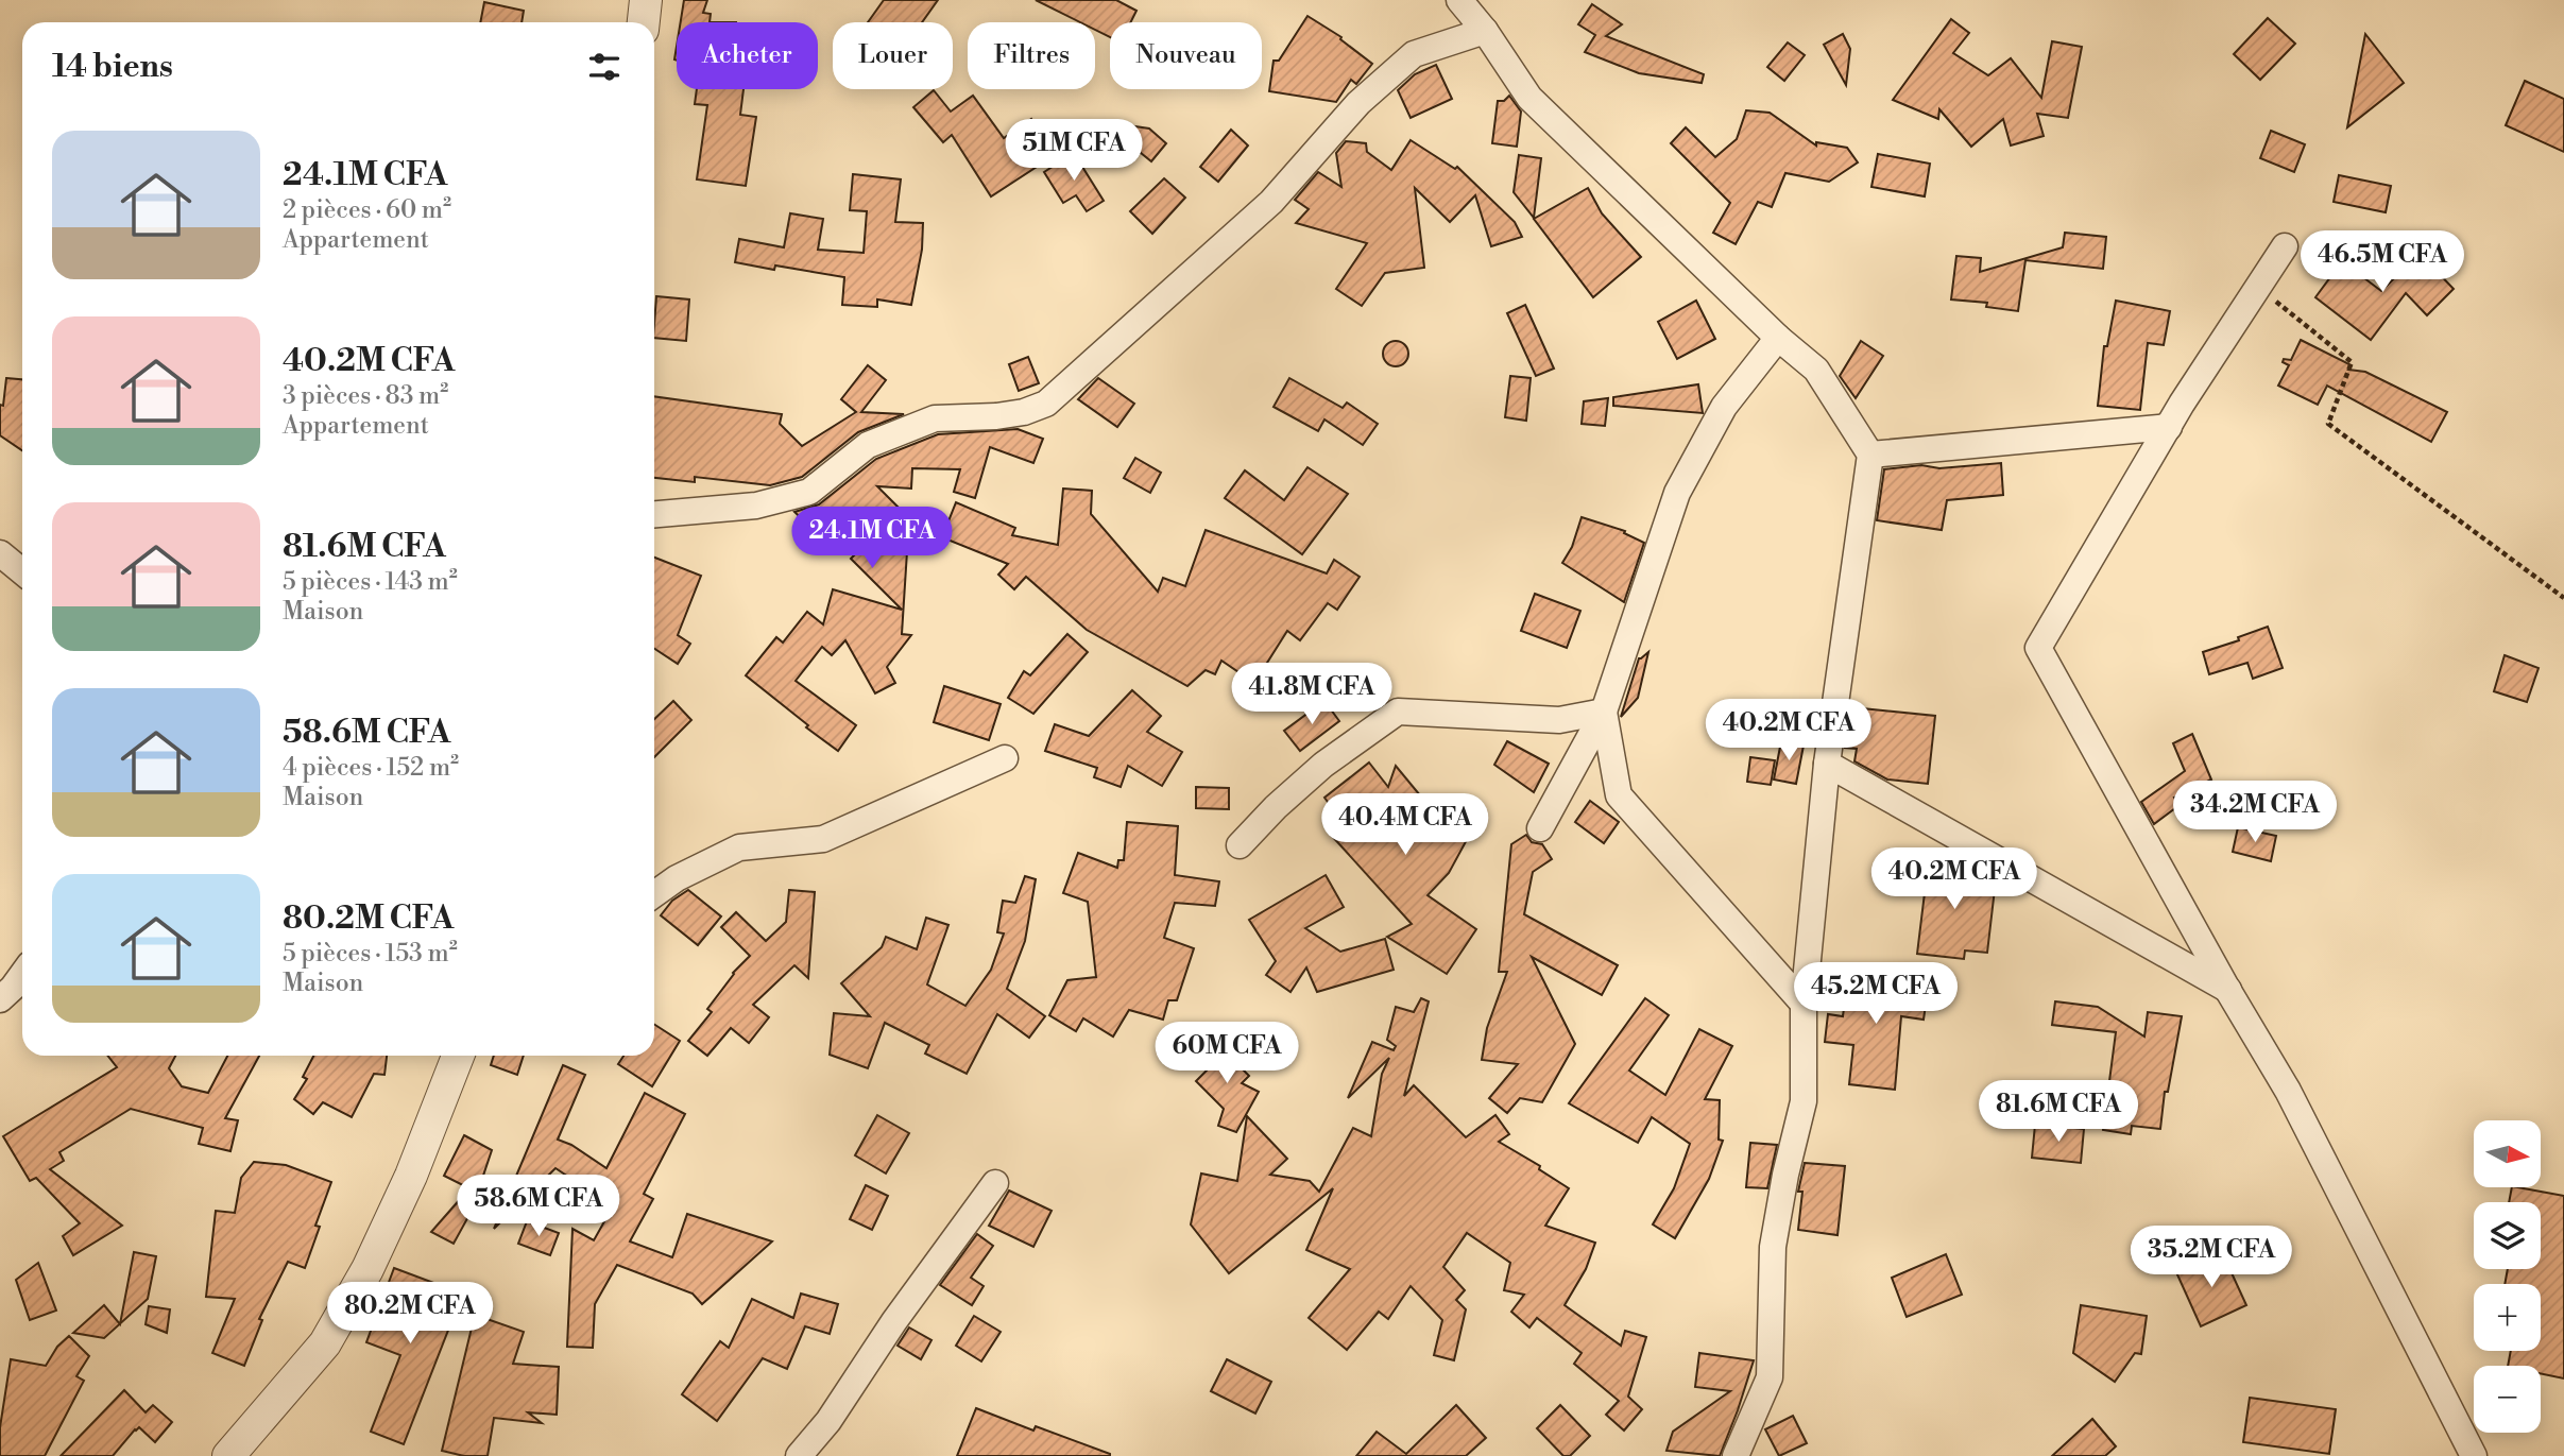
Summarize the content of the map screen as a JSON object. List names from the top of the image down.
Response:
{
  "north": "right",
  "page": {
    "chip": [
      "Acheter",
      "Louer",
      "Filtres",
      "Nouveau"
    ],
    "heading": "14 biens",
    "list": [
      {
        "name": "24.1M CFA",
        "note": "2 pièces · 60 m² · Appartement"
      },
      {
        "name": "40.2M CFA",
        "note": "3 pièces · 83 m² · Appartement"
      },
      {
        "name": "81.6M CFA",
        "note": "5 pièces · 143 m² · Maison"
      },
      {
        "name": "58.6M CFA",
        "note": "4 pièces · 152 m² · Maison"
      },
      {
        "name": "80.2M CFA",
        "note": "5 pièces · 153 m² · Maison"
      }
    ],
    "price": [
      "51M CFA",
      "46.5M CFA",
      "24.1M CFA",
      "41.8M CFA",
      "40.2M CFA",
      "34.2M CFA",
      "40.4M CFA",
      "40.2M CFA",
      "45.2M CFA",
      "60M CFA",
      "81.6M CFA",
      "58.6M CFA",
      "35.2M CFA",
      "80.2M CFA"
    ],
    "map_buttons": ["+", "−"]
  }
}
